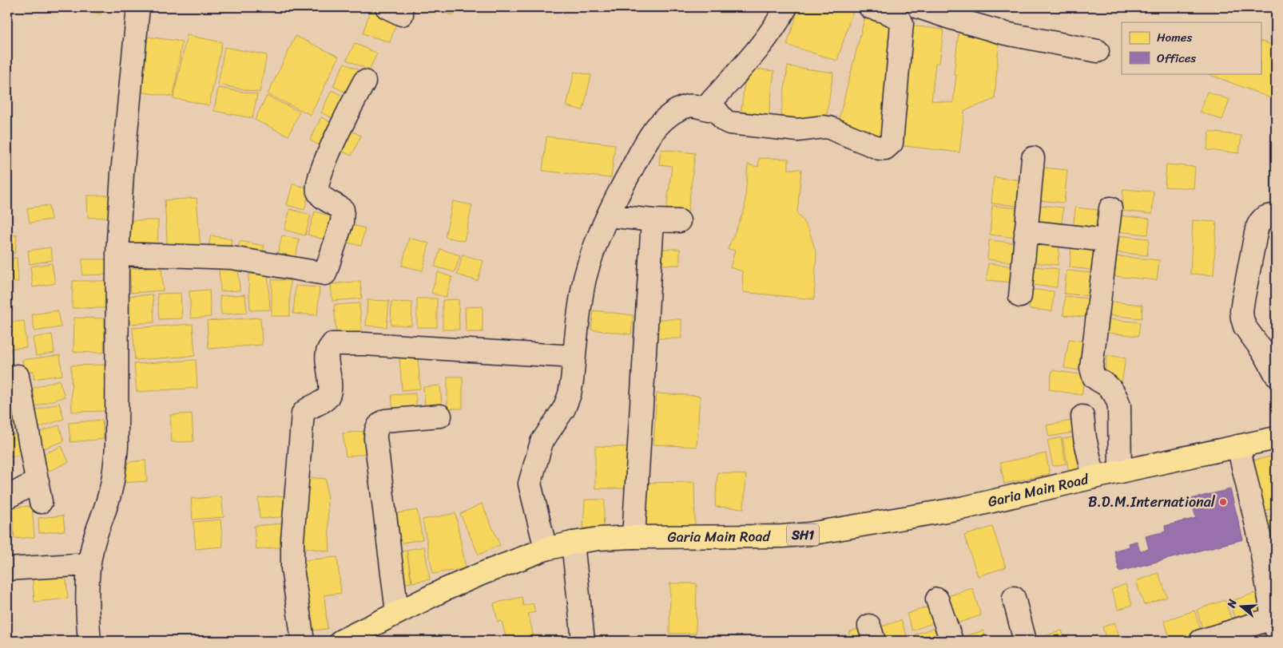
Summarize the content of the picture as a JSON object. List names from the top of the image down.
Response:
{
  "streets": {
    "main road": ["Garia Main Road", "SH1"]
  },
  "places": ["B.D.M.International"],
  "legend": ["Homes", "Offices"],
  "north": "left"
}
